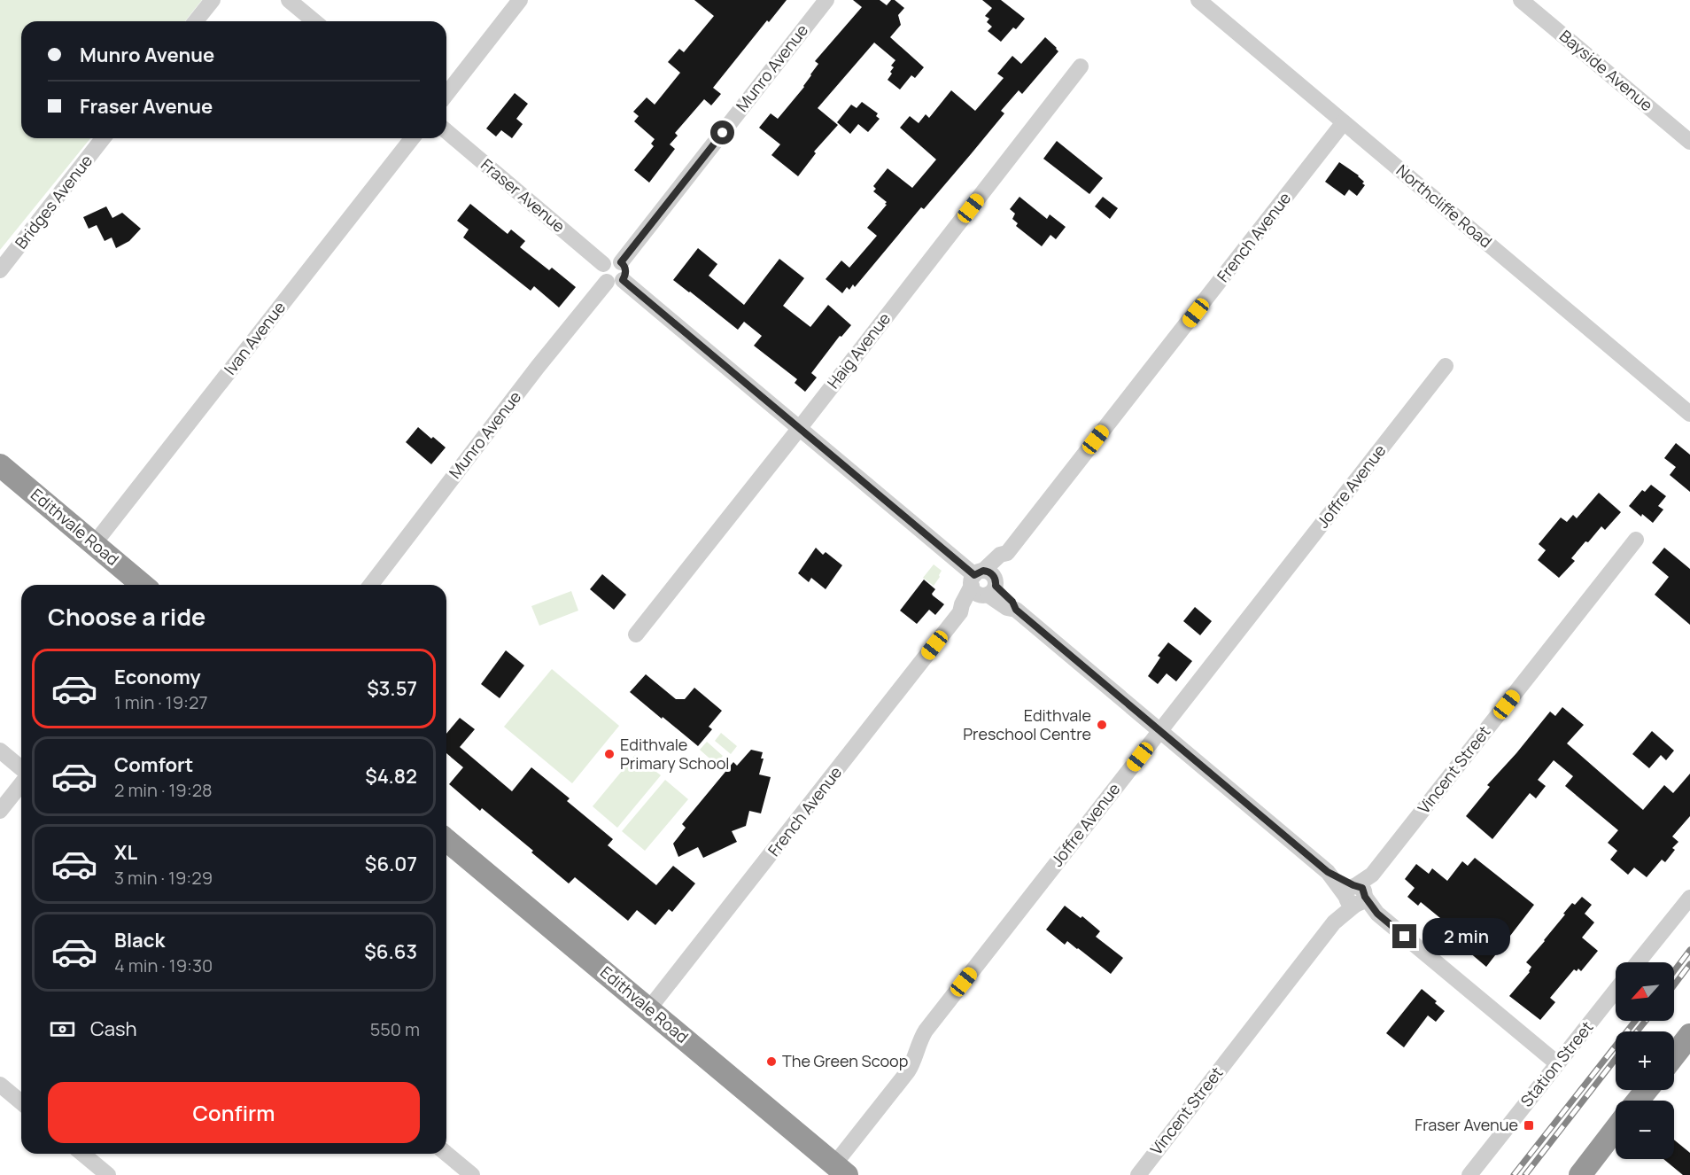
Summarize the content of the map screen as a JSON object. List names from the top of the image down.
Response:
{
  "streets": {
    "highway": ["Edithvale Road"],
    "street": [
      "Munro Avenue",
      "Bayside Avenue",
      "Fraser Avenue",
      "Bridges Avenue",
      "Northcliffe Road",
      "French Avenue",
      "Ivan Avenue",
      "Haig Avenue",
      "Joffre Avenue",
      "Vincent Street",
      "Station Street"
    ]
  },
  "crossings": [
    ["Munro Avenue", "Fraser Avenue"],
    ["Northcliffe Road", "French Avenue"],
    ["French Avenue", "Edithvale Road"],
    ["Ivan Avenue", "Edithvale Road"],
    ["Joffre Avenue", "Edithvale Road"]
  ],
  "places": {
    "other": ["Edithvale Preschool Centre", "Edithvale Primary School", "The Green Scoop"],
    "transit": ["Fraser Avenue"]
  },
  "north": "bottom left",
  "page": {
    "banner": ["Munro Avenue", "Fraser Avenue"],
    "heading": "Choose a ride",
    "list": [
      {
        "name": "Economy",
        "note": "1 min · 19:27",
        "value": "$3.57"
      },
      {
        "name": "Comfort",
        "note": "2 min · 19:28",
        "value": "$4.82"
      },
      {
        "name": "XL",
        "note": "3 min · 19:29",
        "value": "$6.07"
      },
      {
        "name": "Black",
        "note": "4 min · 19:30",
        "value": "$6.63"
      }
    ],
    "bubble": "2 min",
    "map_buttons": ["+", "−"],
    "pay": ["Cash", "550 m"],
    "buttons": "Confirm"
  }
}
